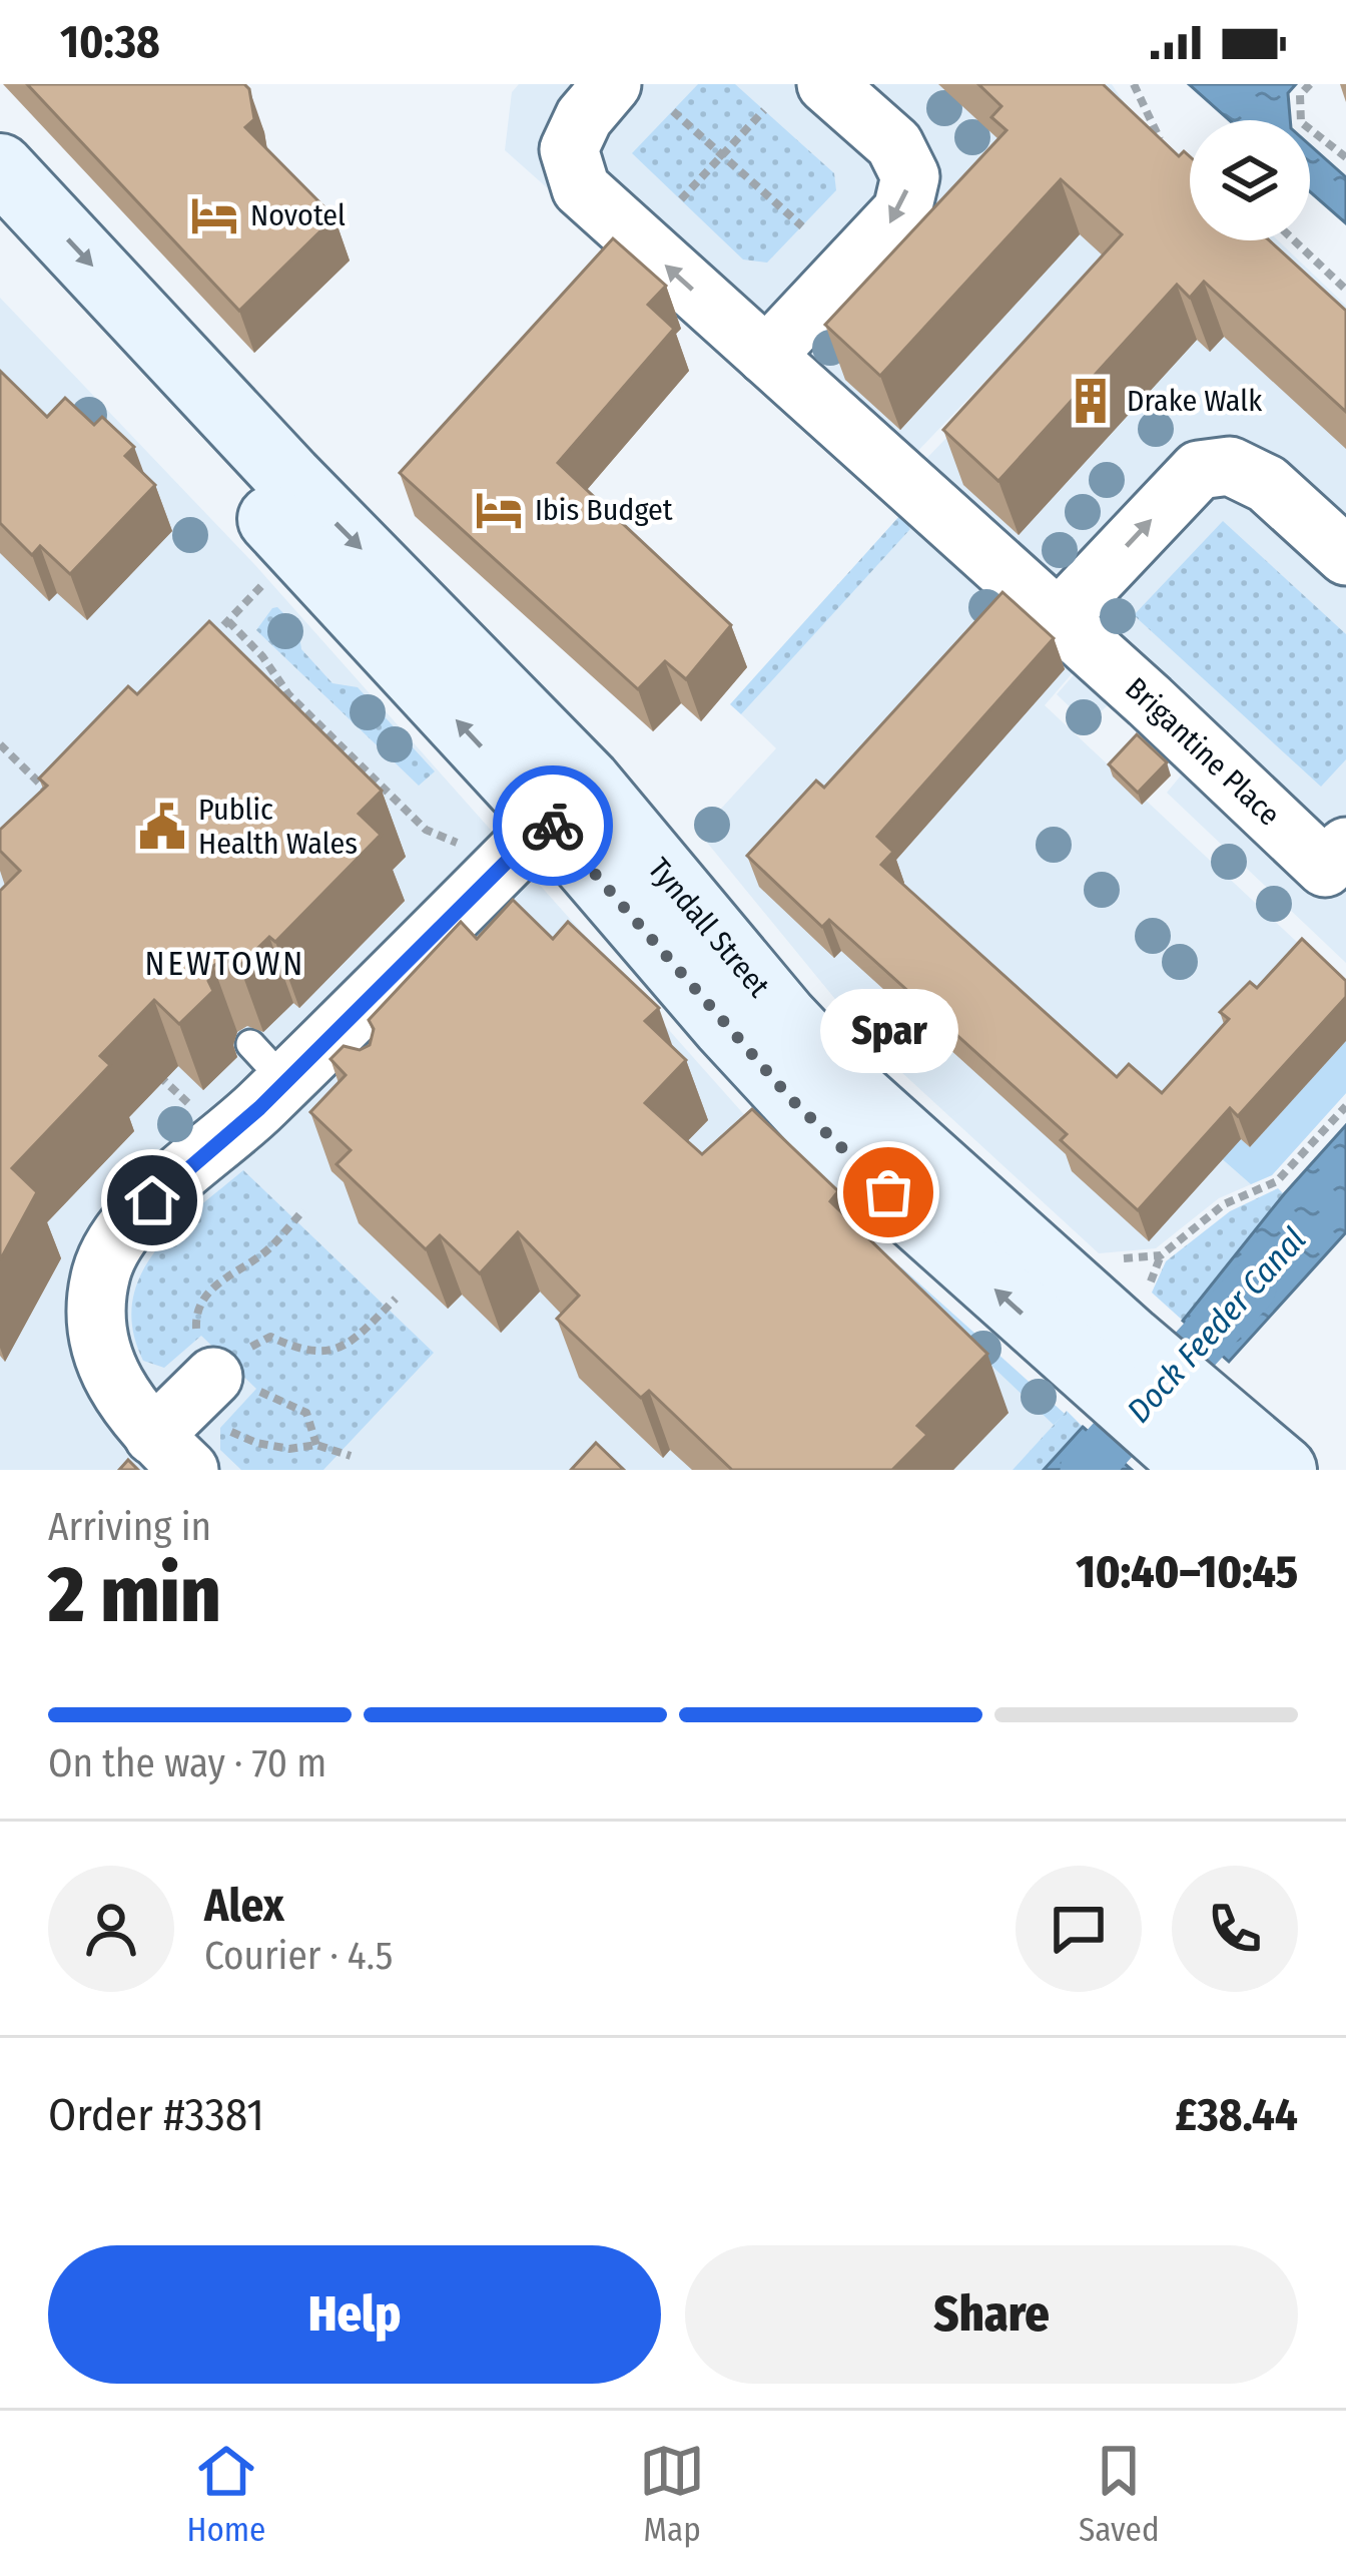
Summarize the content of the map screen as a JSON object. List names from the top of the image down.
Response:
{
  "streets": {
    "street": ["Brigantine Place", "Tyndall Street"]
  },
  "districts": ["NEWTOWN"],
  "water": ["Dock Feeder Canal"],
  "places": {
    "hotel": ["Novotel", "Ibis Budget"],
    "building": ["Drake Walk"],
    "public building": ["Public Health Wales"],
    "other": ["Spar"]
  },
  "page": {
    "status": "10:38",
    "bubble": "Spar",
    "heading": ["2 min", "Arriving in", "10:40–10:45"],
    "panel": [
      "Alex",
      "Courier · 4.5",
      "Order #3381",
      "£38.44"
    ],
    "bar": "On the way · 70 m",
    "buttons": ["Help", "Share"],
    "tabs": ["Home", "Map", "Saved"]
  }
}
